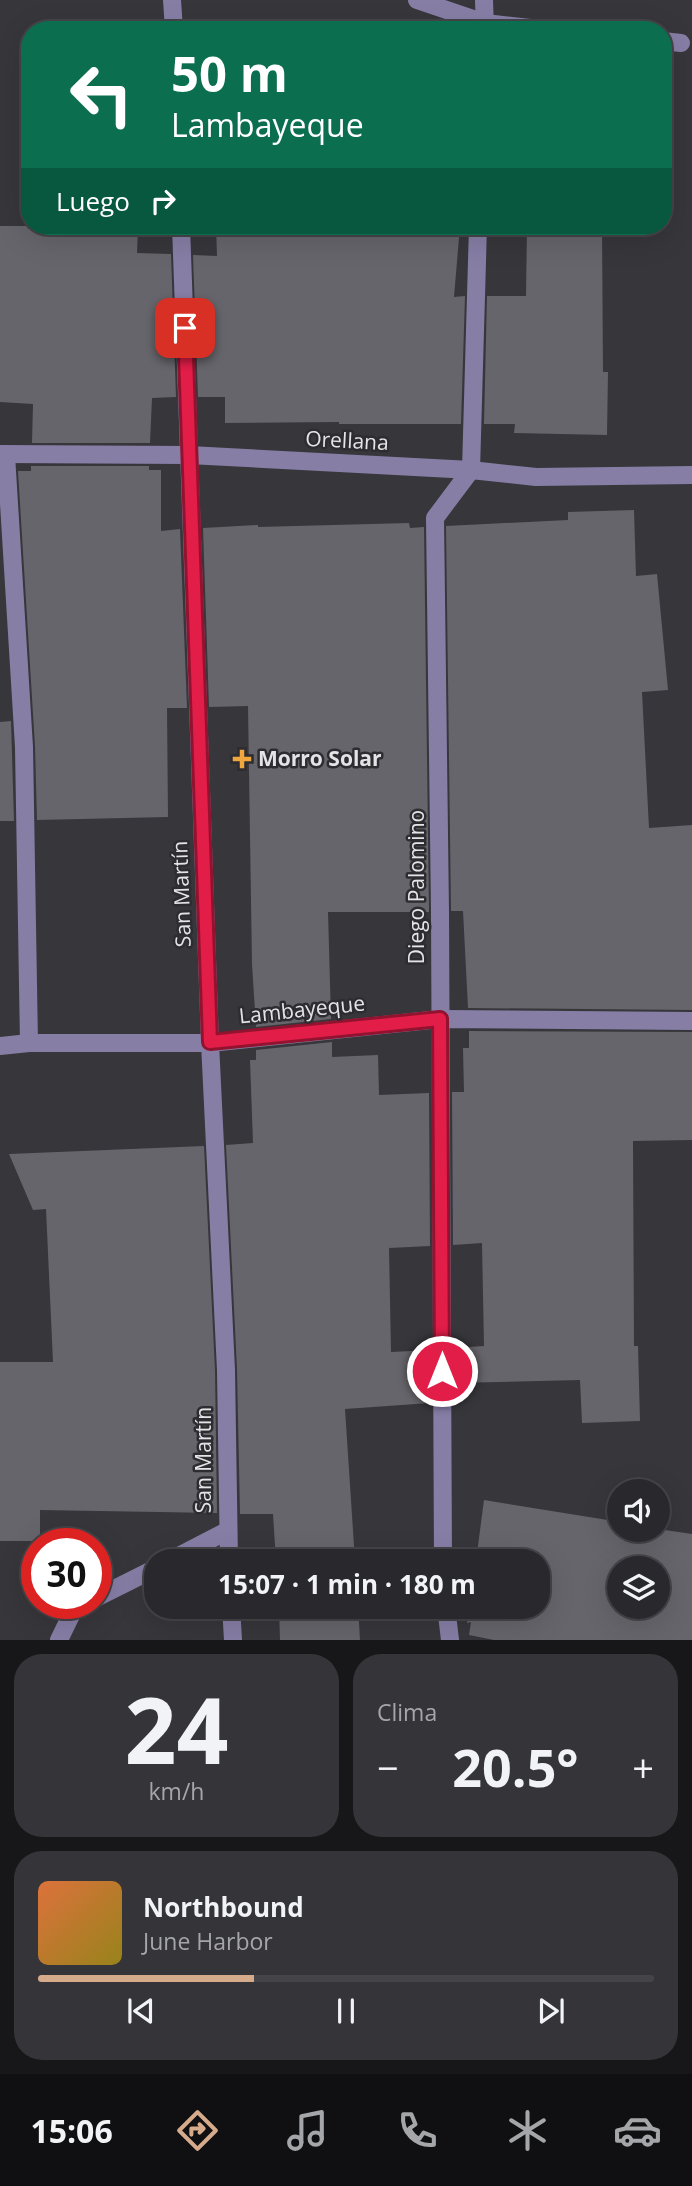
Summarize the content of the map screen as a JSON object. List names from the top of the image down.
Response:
{
  "streets": {
    "street": [
      "Orellana",
      "Diego Palomino",
      "San Martín",
      "Lambayeque"
    ]
  },
  "crossings": [
    ["Orellana", "Diego Palomino"],
    ["Orellana", "San Martín"],
    ["Diego Palomino", "Lambayeque"],
    ["San Martín", "Lambayeque"]
  ],
  "places": {
    "health": ["Morro Solar"]
  },
  "page": {
    "turn": ["50 m", "Lambayeque"],
    "then": "Luego",
    "limit": "30",
    "trip": "15:07 · 1 min · 180 m",
    "tile": [
      ["24", "km/h"],
      "Clima"
    ],
    "heat": ["−", "20.5°", "+"],
    "song": ["Northbound", "June Harbor"],
    "tabs": "15:06"
  }
}
